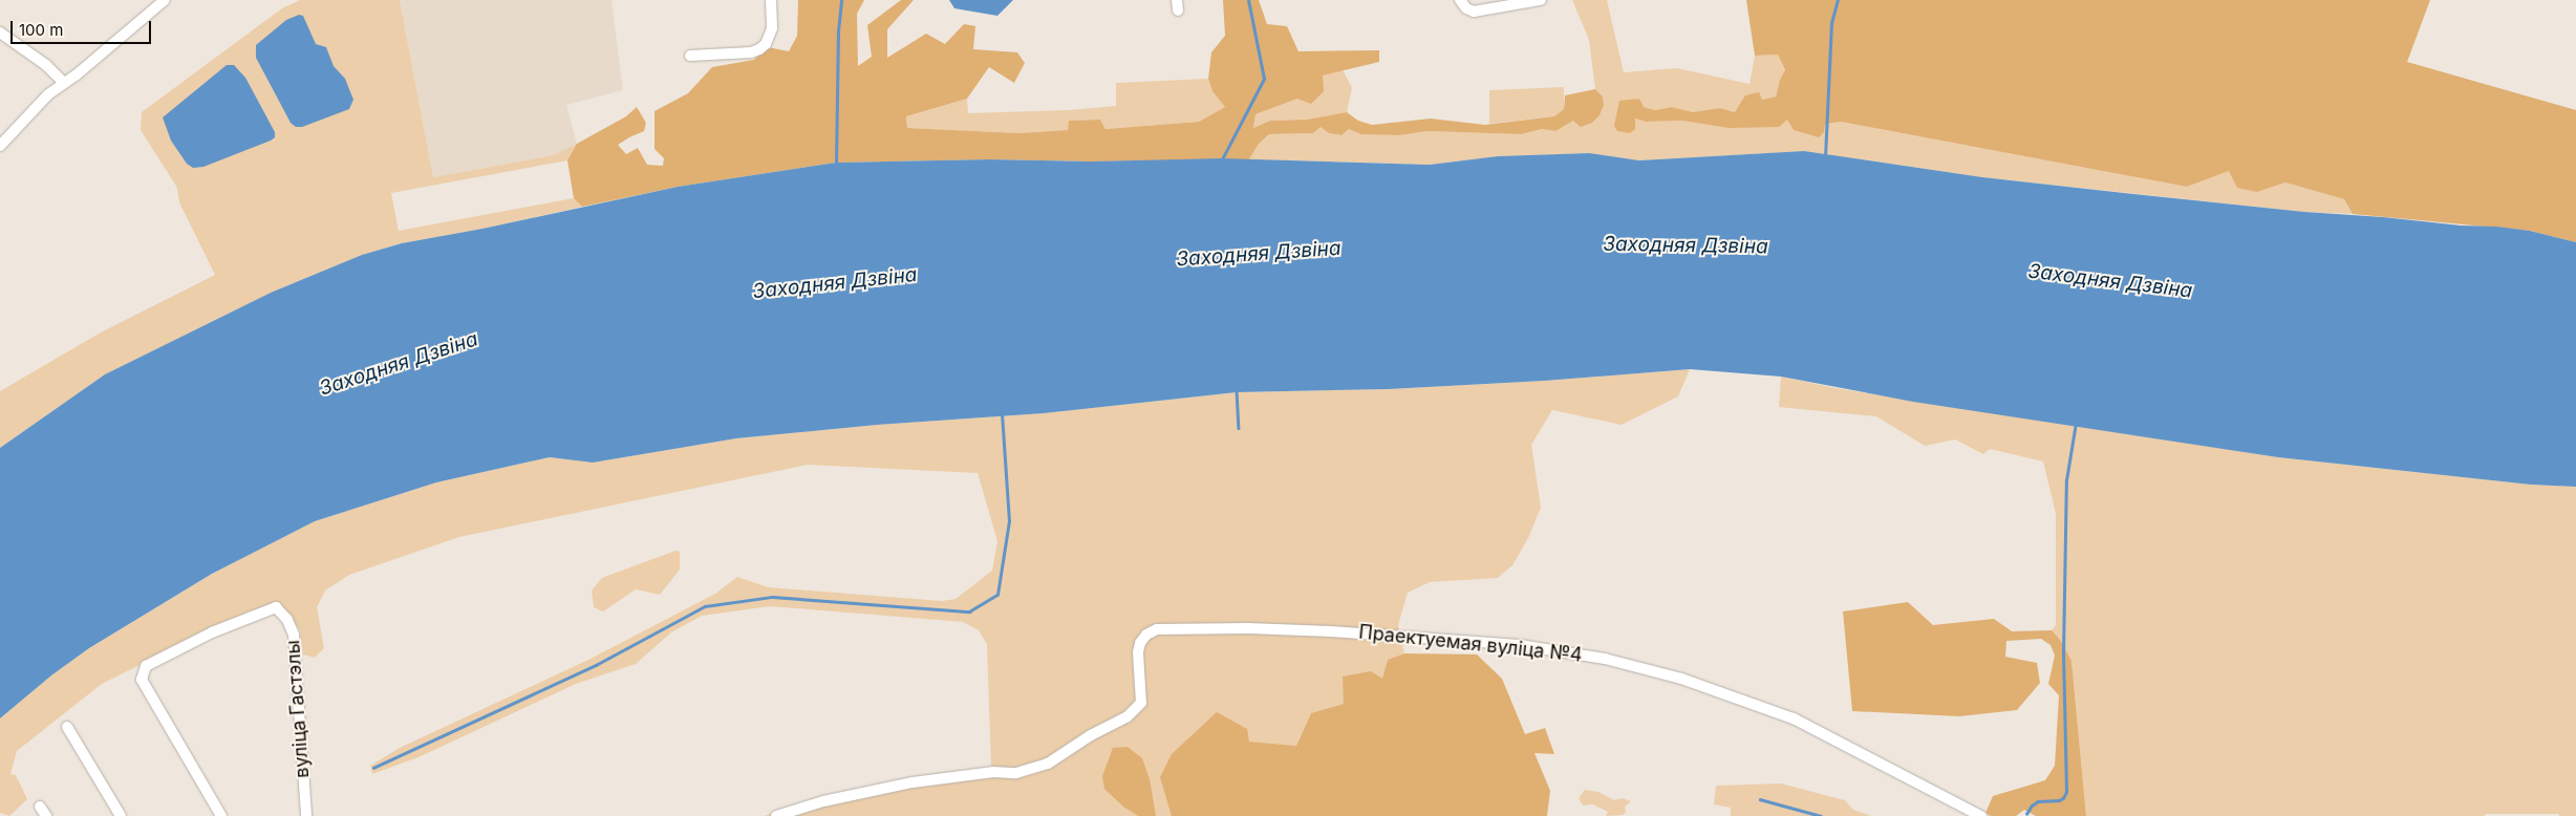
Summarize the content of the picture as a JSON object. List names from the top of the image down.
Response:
{
  "streets": {
    "street": ["Праектуемая вуліца №4", "вуліца Гастэлы"]
  },
  "water": ["Заходняя Дзвіна"],
  "scale_bar": "100 m"
}
